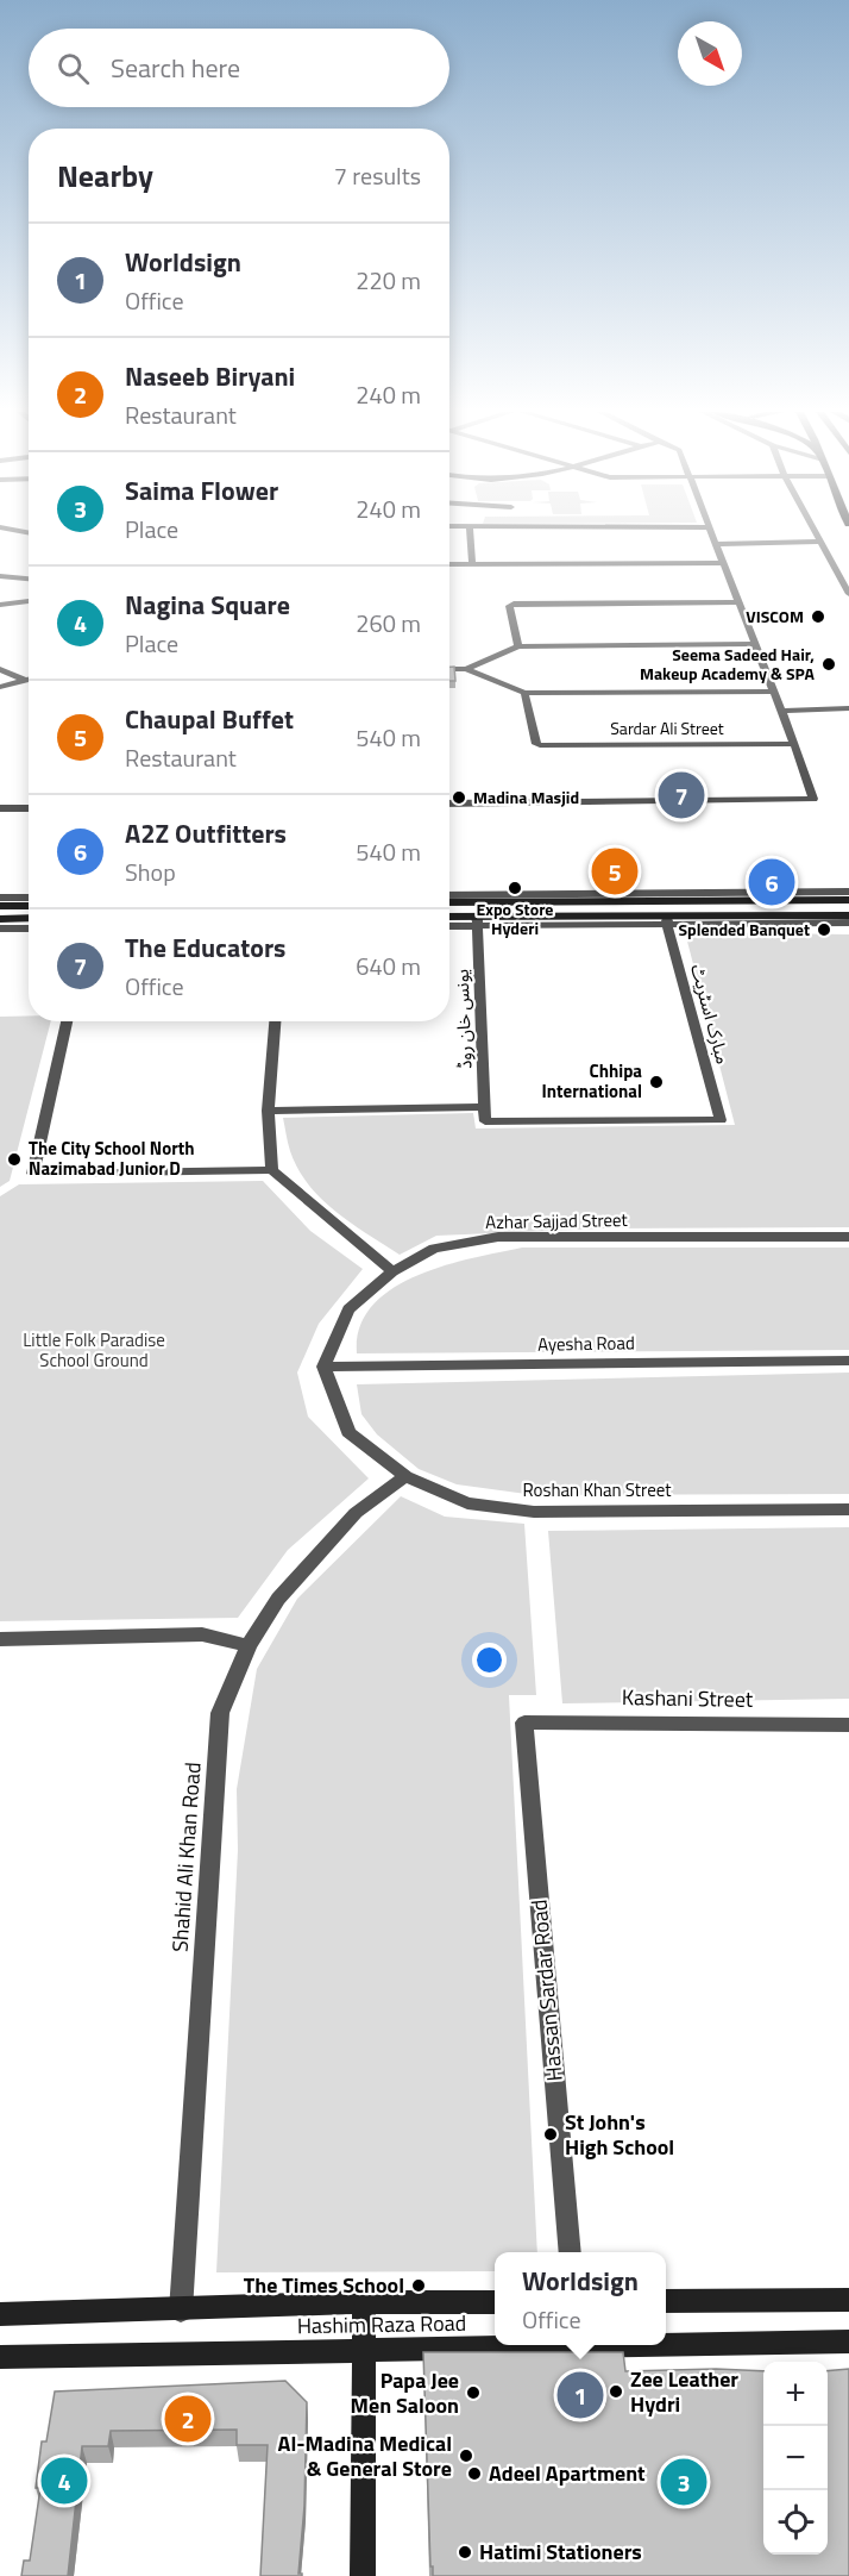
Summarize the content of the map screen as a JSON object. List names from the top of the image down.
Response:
{
  "streets": {
    "street": [
      "Sardar Ali Street",
      "مبارک اسٹریٹ",
      "یونس خان روڈ",
      "Azhar Sajjad Street",
      "Ayesha Road",
      "Roshan Khan Street",
      "Kashani Street",
      "Shahid Ali Khan Road",
      "Hassan Sardar Road",
      "Hashim Raza Road"
    ]
  },
  "crossings": [
    ["مبارک اسٹریٹ", "یونس خان روڈ"],
    ["Azhar Sajjad Street", "Ayesha Road"],
    ["Azhar Sajjad Street", "Roshan Khan Street"],
    ["Ayesha Road", "Roshan Khan Street"],
    ["Roshan Khan Street", "Shahid Ali Khan Road"],
    ["Kashani Street", "Hassan Sardar Road"],
    ["Shahid Ali Khan Road", "Hashim Raza Road"]
  ],
  "parks": ["Little Folk Paradise School Ground"],
  "places": [
    "VISCOM",
    "Seema Sadeed Hair, Makeup Academy & SPA",
    "Madina Masjid",
    "Expo Store Hyderi",
    "Splended Banquet",
    "Chhipa International",
    "The City School North Nazimabad Junior D",
    "St John's High School",
    "The Times School",
    "Zee Leather Hydri",
    "Papa Jee Men Saloon",
    "Al-Madina Medical & General Store",
    "Adeel Apartment",
    "Hatimi Stationers"
  ],
  "north": "bottom right",
  "page": {
    "search": "Search here",
    "heading": ["Nearby", "7 results"],
    "list": [
      {
        "mark": "1",
        "name": "Worldsign",
        "note": "Office",
        "value": "220 m"
      },
      {
        "mark": "2",
        "name": "Naseeb Biryani",
        "note": "Restaurant",
        "value": "240 m"
      },
      {
        "mark": "3",
        "name": "Saima Flower",
        "note": "Place",
        "value": "240 m"
      },
      {
        "mark": "4",
        "name": "Nagina Square",
        "note": "Place",
        "value": "260 m"
      },
      {
        "mark": "5",
        "name": "Chaupal Buffet",
        "note": "Restaurant",
        "value": "540 m"
      },
      {
        "mark": "6",
        "name": "A2Z Outfitters",
        "note": "Shop",
        "value": "540 m"
      },
      {
        "mark": "7",
        "name": "The Educators",
        "note": "Office",
        "value": "640 m"
      }
    ],
    "pins": [
      "7",
      "5",
      "6",
      "1",
      "2",
      "4",
      "3"
    ],
    "popup": ["Worldsign", "Office"],
    "map_buttons": ["+", "−"]
  }
}
